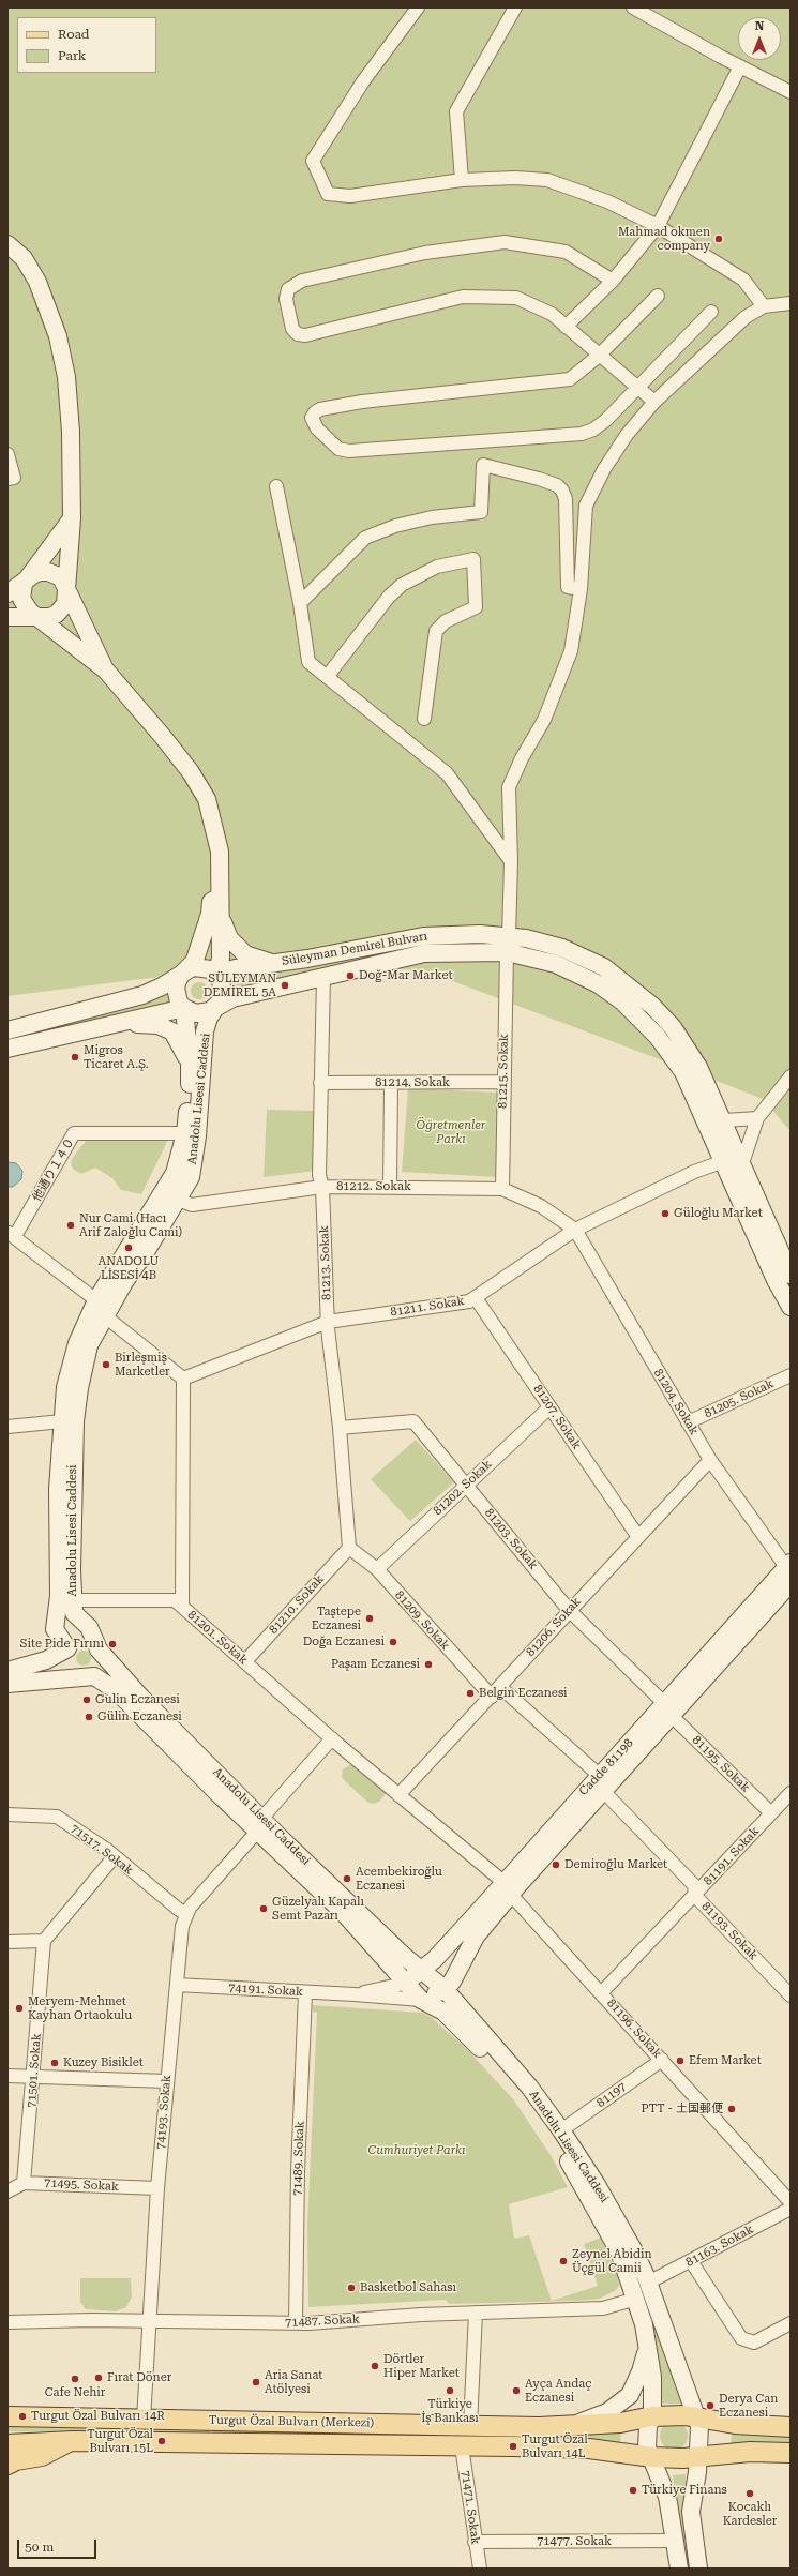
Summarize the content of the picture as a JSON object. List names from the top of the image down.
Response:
{
  "streets": {
    "main road": [
      "Süleyman Demirel Bulvarı",
      "Anadolu Lisesi Caddesi",
      "Cadde 81198",
      "Turgut Özal Bulvarı (Merkezi)"
    ],
    "street": [
      "81215. Sokak",
      "81214. Sokak",
      "他通り１４０",
      "81212. Sokak",
      "81213. Sokak",
      "81211. Sokak",
      "81205. Sokak",
      "81204. Sokak",
      "81207. Sokak",
      "81202. Sokak",
      "81203. Sokak",
      "81210. Sokak",
      "81209. Sokak",
      "81206. Sokak",
      "81201. Sokak",
      "81195. Sokak",
      "71517. Sokak",
      "81191. Sokak",
      "81193. Sokak",
      "74191. Sokak",
      "81196. Sokak",
      "71501. Sokak",
      "81197",
      "74193. Sokak",
      "71489. Sokak",
      "71495. Sokak",
      "81163. Sokak",
      "71487. Sokak",
      "71471. Sokak",
      "71477. Sokak"
    ]
  },
  "crossings": [
    ["Süleyman Demirel Bulvarı", "81215. Sokak"],
    ["Süleyman Demirel Bulvarı", "Anadolu Lisesi Caddesi"],
    ["Süleyman Demirel Bulvarı", "81213. Sokak"],
    ["Süleyman Demirel Bulvarı", "81211. Sokak"],
    ["81215. Sokak", "81214. Sokak"],
    ["81215. Sokak", "81212. Sokak"],
    ["81214. Sokak", "81213. Sokak"],
    ["Anadolu Lisesi Caddesi", "他通り１４０"],
    ["Anadolu Lisesi Caddesi", "81212. Sokak"],
    ["Anadolu Lisesi Caddesi", "Cadde 81198"],
    ["Anadolu Lisesi Caddesi", "81197"],
    ["Anadolu Lisesi Caddesi", "74193. Sokak"],
    ["Anadolu Lisesi Caddesi", "81163. Sokak"],
    ["Anadolu Lisesi Caddesi", "71487. Sokak"],
    ["Anadolu Lisesi Caddesi", "Turgut Özal Bulvarı (Merkezi)"],
    ["Anadolu Lisesi Caddesi", "71477. Sokak"],
    ["81212. Sokak", "81213. Sokak"],
    ["81212. Sokak", "81211. Sokak"],
    ["81212. Sokak", "81204. Sokak"],
    ["81213. Sokak", "81211. Sokak"],
    ["81213. Sokak", "81203. Sokak"],
    ["81213. Sokak", "81210. Sokak"],
    ["81213. Sokak", "81209. Sokak"],
    ["81211. Sokak", "81204. Sokak"],
    ["81211. Sokak", "81207. Sokak"],
    ["81211. Sokak", "81201. Sokak"],
    ["81205. Sokak", "81204. Sokak"],
    ["81204. Sokak", "81206. Sokak"],
    ["81204. Sokak", "Cadde 81198"],
    ["81207. Sokak", "81202. Sokak"],
    ["81207. Sokak", "81206. Sokak"],
    ["81202. Sokak", "81203. Sokak"],
    ["81202. Sokak", "81209. Sokak"],
    ["81203. Sokak", "81206. Sokak"],
    ["81203. Sokak", "81195. Sokak"],
    ["81203. Sokak", "Cadde 81198"],
    ["81210. Sokak", "81209. Sokak"],
    ["81210. Sokak", "81201. Sokak"],
    ["81209. Sokak", "81206. Sokak"],
    ["81206. Sokak", "81201. Sokak"],
    ["81201. Sokak", "Cadde 81198"],
    ["81201. Sokak", "81196. Sokak"],
    ["81201. Sokak", "74193. Sokak"],
    ["81195. Sokak", "Cadde 81198"],
    ["81195. Sokak", "81191. Sokak"],
    ["Cadde 81198", "81193. Sokak"],
    ["Cadde 81198", "81196. Sokak"],
    ["71517. Sokak", "74193. Sokak"],
    ["81191. Sokak", "81193. Sokak"],
    ["81191. Sokak", "81196. Sokak"],
    ["74191. Sokak", "74193. Sokak"],
    ["74191. Sokak", "71489. Sokak"],
    ["81196. Sokak", "81197"],
    ["71501. Sokak", "71495. Sokak"],
    ["74193. Sokak", "71495. Sokak"],
    ["74193. Sokak", "71487. Sokak"],
    ["74193. Sokak", "Turgut Özal Bulvarı (Merkezi)"],
    ["71489. Sokak", "71487. Sokak"],
    ["Turgut Özal Bulvarı (Merkezi)", "71471. Sokak"],
    ["71471. Sokak", "71477. Sokak"]
  ],
  "parks": ["Öğretmenler Parkı", "Cumhuriyet Parkı"],
  "places": [
    "Mahmad okmen company",
    "Doğ-Mar Market",
    "SÜLEYMAN DEMİREL 5A",
    "Migros Ticaret A.Ş.",
    "Güloğlu Market",
    "Nur Cami (Hacı Arif Zaloğlu Cami)",
    "ANADOLU LİSESİ 4B",
    "Birleşmiş Marketler",
    "Taştepe Eczanesi",
    "Doğa Eczanesi",
    "Site Pide Fırını",
    "Paşam Eczanesi",
    "Belgin Eczanesi",
    "Gulin Eczanesi",
    "Gülin Eczanesi",
    "Demiroğlu Market",
    "Acembekiroğlu Eczanesi",
    "Güzelyalı Kapalı Semt Pazarı",
    "Meryem-Mehmet Kayhan Ortaokulu",
    "Efem Market",
    "Kuzey Bisiklet",
    "PTT - 土国郵便",
    "Zeynel Abidin Üçgül Camii",
    "Basketbol Sahası",
    "Dörtler Hiper Market",
    "Fırat Döner",
    "Cafe Nehir",
    "Aria Sanat Atölyesi",
    "Türkiye İş Bankası",
    "Ayça Andaç Eczanesi",
    "Derya Can Eczanesi",
    "Turgut Özal Bulvarı 14R",
    "Turgut Özal Bulvarı 15L",
    "Turgut Özal Bulvarı 14L",
    "Türkiye Finans",
    "Kocaklı Kardesler"
  ],
  "legend": ["Road", "Park"],
  "scale_bar": "50 m",
  "north": "top"
}
